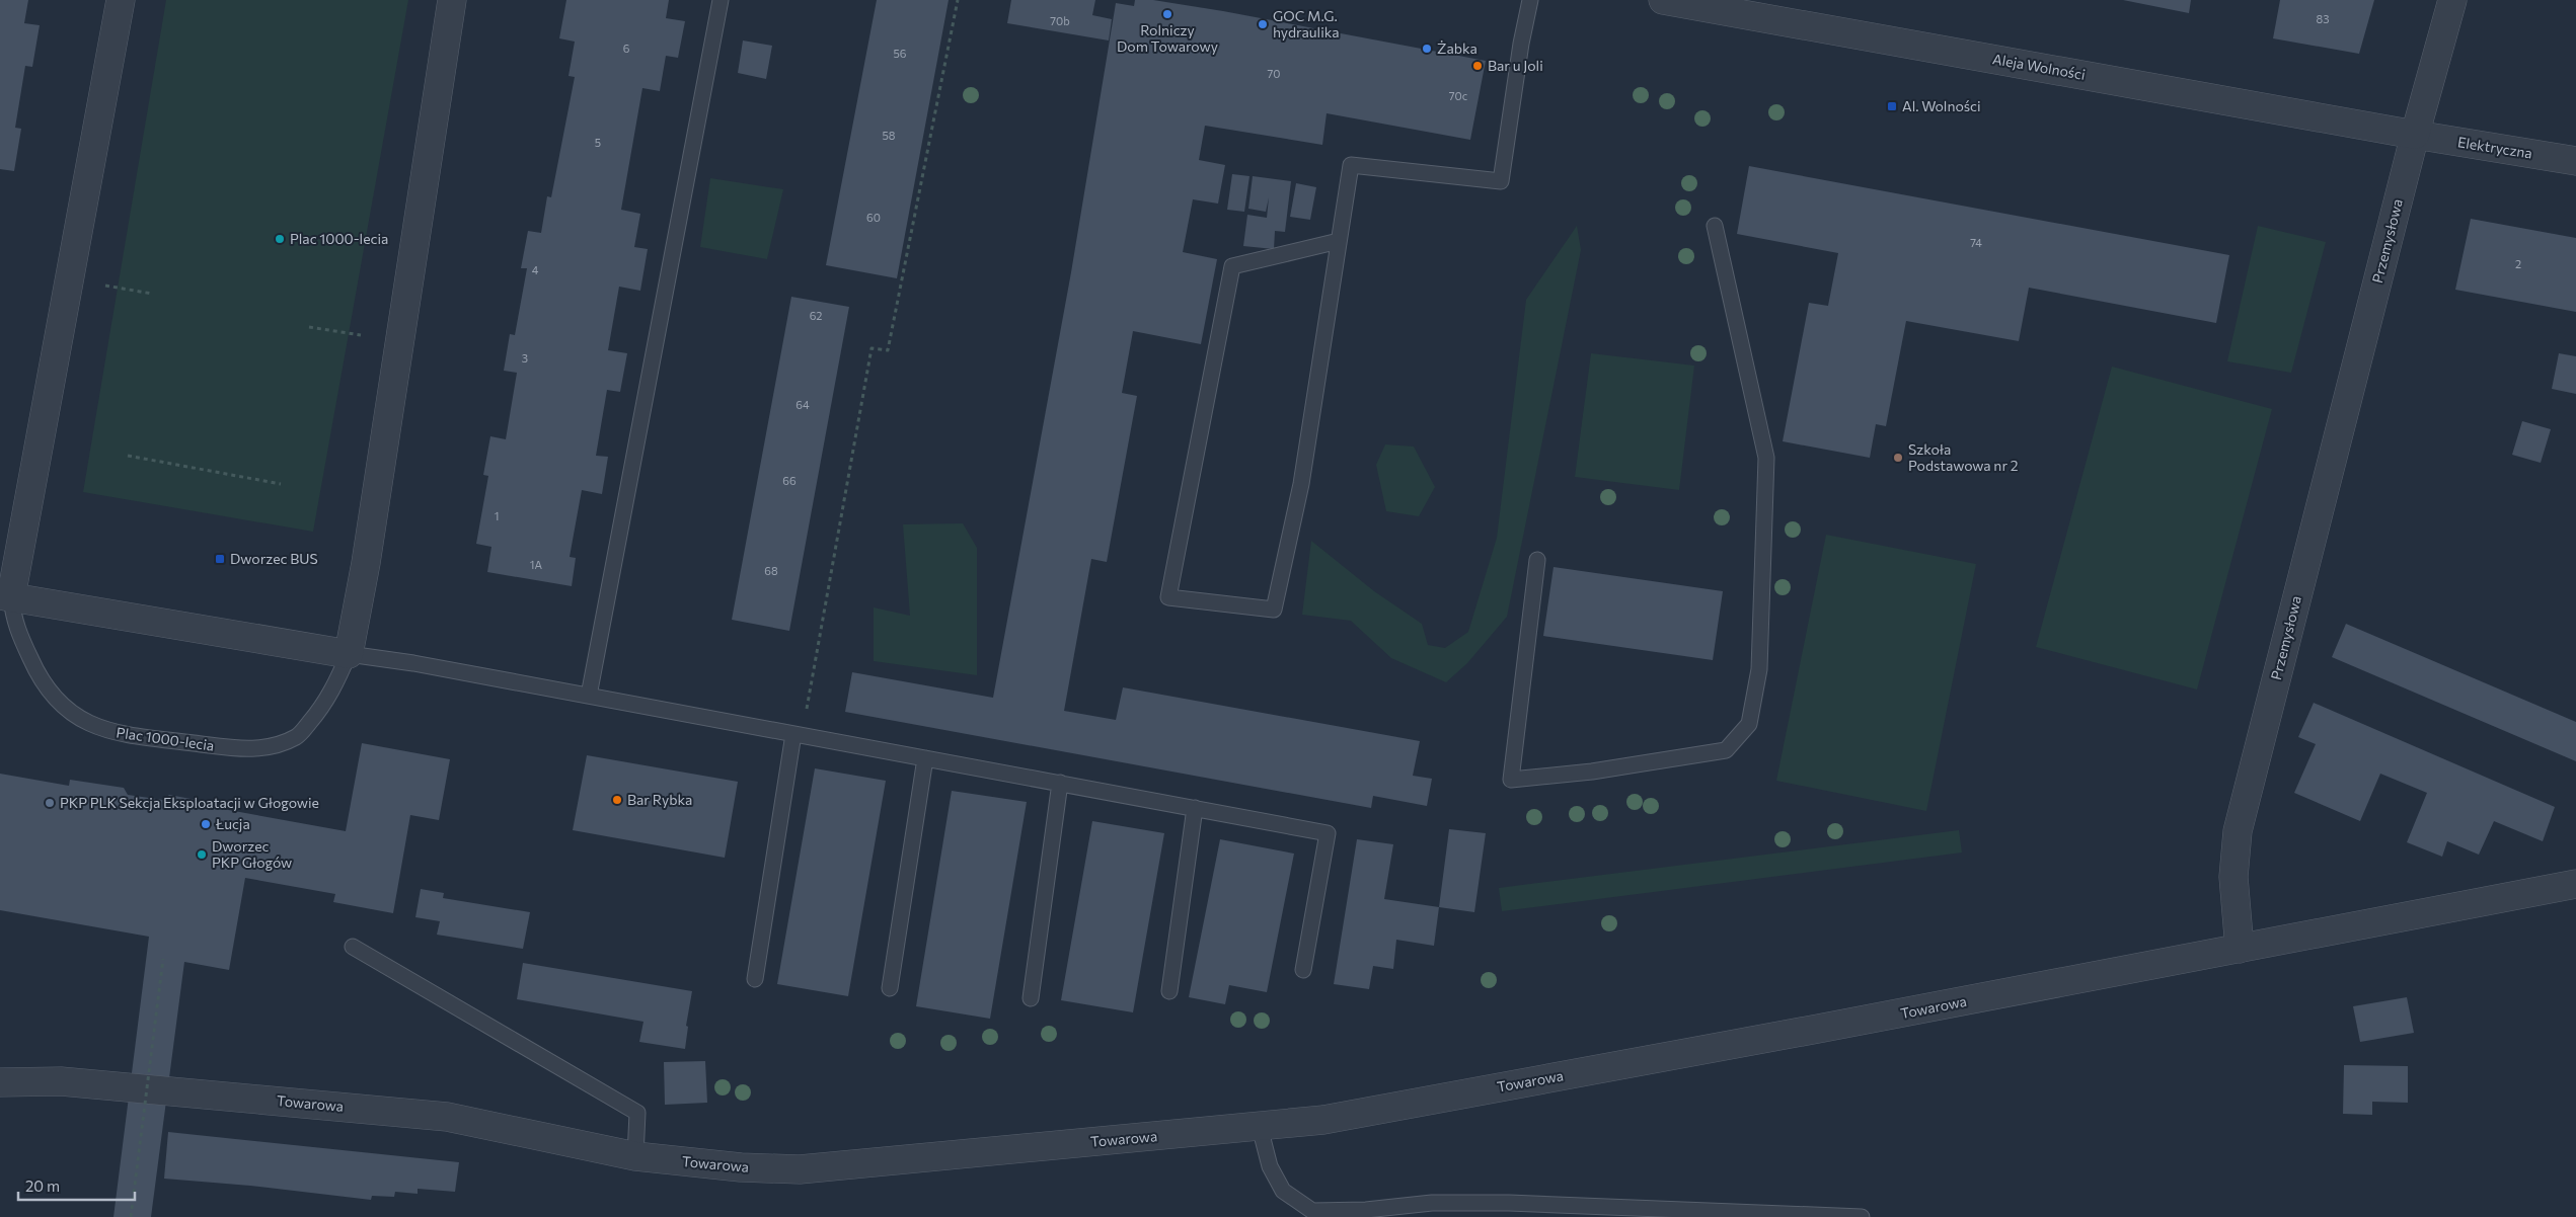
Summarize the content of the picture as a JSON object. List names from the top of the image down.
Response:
{
  "streets": {
    "street": [
      "Aleja Wolności",
      "Elektryczna",
      "Przemysłowa",
      "Plac 1000-lecia",
      "Towarowa"
    ]
  },
  "crossings": [
    ["Aleja Wolności", "Elektryczna"],
    ["Aleja Wolności", "Przemysłowa"],
    ["Elektryczna", "Przemysłowa"],
    ["Przemysłowa", "Towarowa"]
  ],
  "places": {
    "other": [
      "Rolniczy Dom Towarowy",
      "GOC M.G. hydraulika",
      "Żabka",
      "Bar u Joli",
      "Plac 1000-lecia",
      "Szkoła Podstawowa nr 2",
      "Bar Rybka",
      "PKP PLK Sekcja Eksploatacji w Głogowie",
      "Łucja",
      "Dworzec PKP Głogów"
    ],
    "transit": ["Al. Wolności", "Dworzec BUS"]
  },
  "house_numbers": [
    "83",
    "70b",
    "6",
    "56",
    "70",
    "70c",
    "58",
    "5",
    "60",
    "74",
    "2",
    "4",
    "62",
    "3",
    "64",
    "66",
    "1",
    "1A",
    "68"
  ],
  "scale_bar": "20 m"
}
